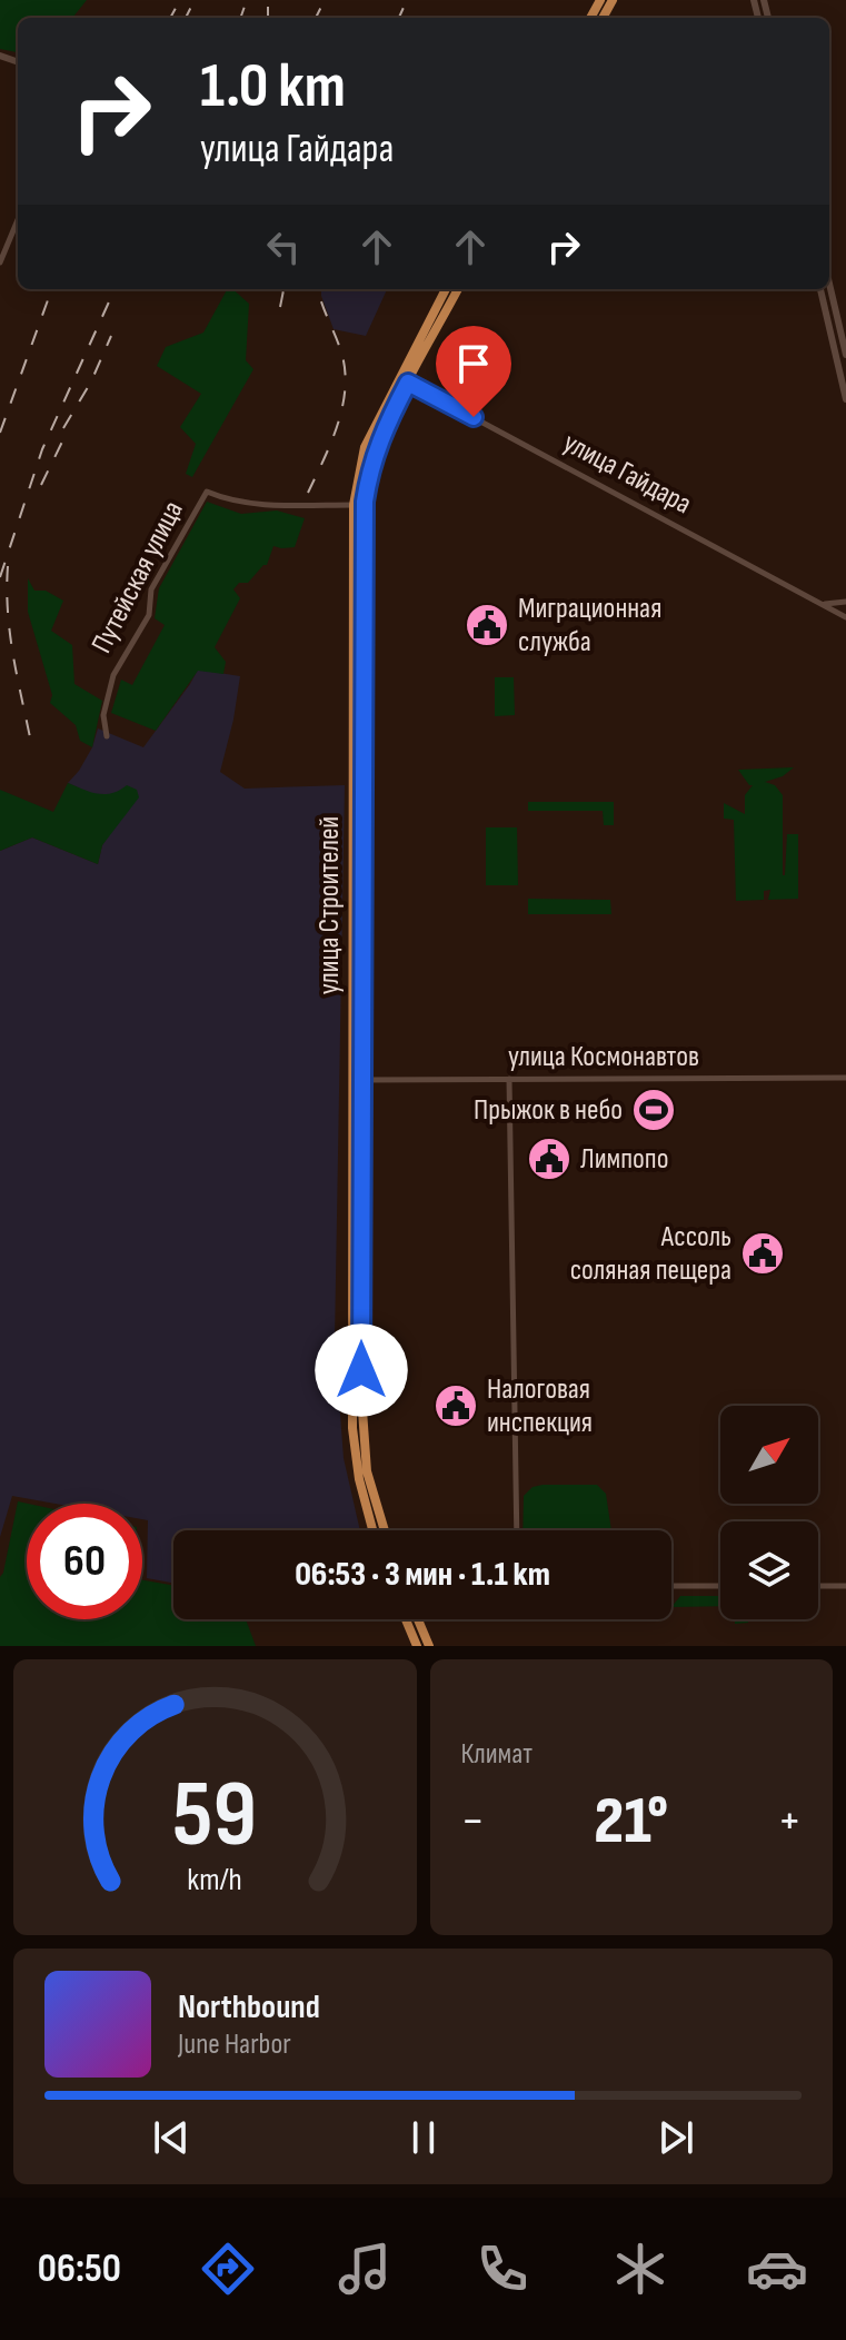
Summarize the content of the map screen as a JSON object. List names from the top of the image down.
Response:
{
  "streets": {
    "main road": ["улица Строителей"],
    "street": ["улица Гайдара", "Путейская улица", "улица Космонавтов"]
  },
  "crossings": [
    ["улица Гайдара", "улица Строителей"],
    ["Путейская улица", "улица Строителей"],
    ["улица Строителей", "улица Космонавтов"]
  ],
  "places": {
    "public building": [
      "Миграционная служба",
      "Лимпопо",
      "Ассоль соляная пещера",
      "Налоговая инспекция"
    ],
    "sports": ["Прыжок в небо"]
  },
  "north": "top right",
  "page": {
    "turn": ["1.0 km", "улица Гайдара"],
    "limit": "60",
    "trip": "06:53 · 3 мин · 1.1 km",
    "tile": "Климат",
    "heat": ["−", "21°", "+"],
    "song": ["Northbound", "June Harbor"],
    "tabs": "06:50",
    "gauge": ["59", "km/h"]
  }
}
